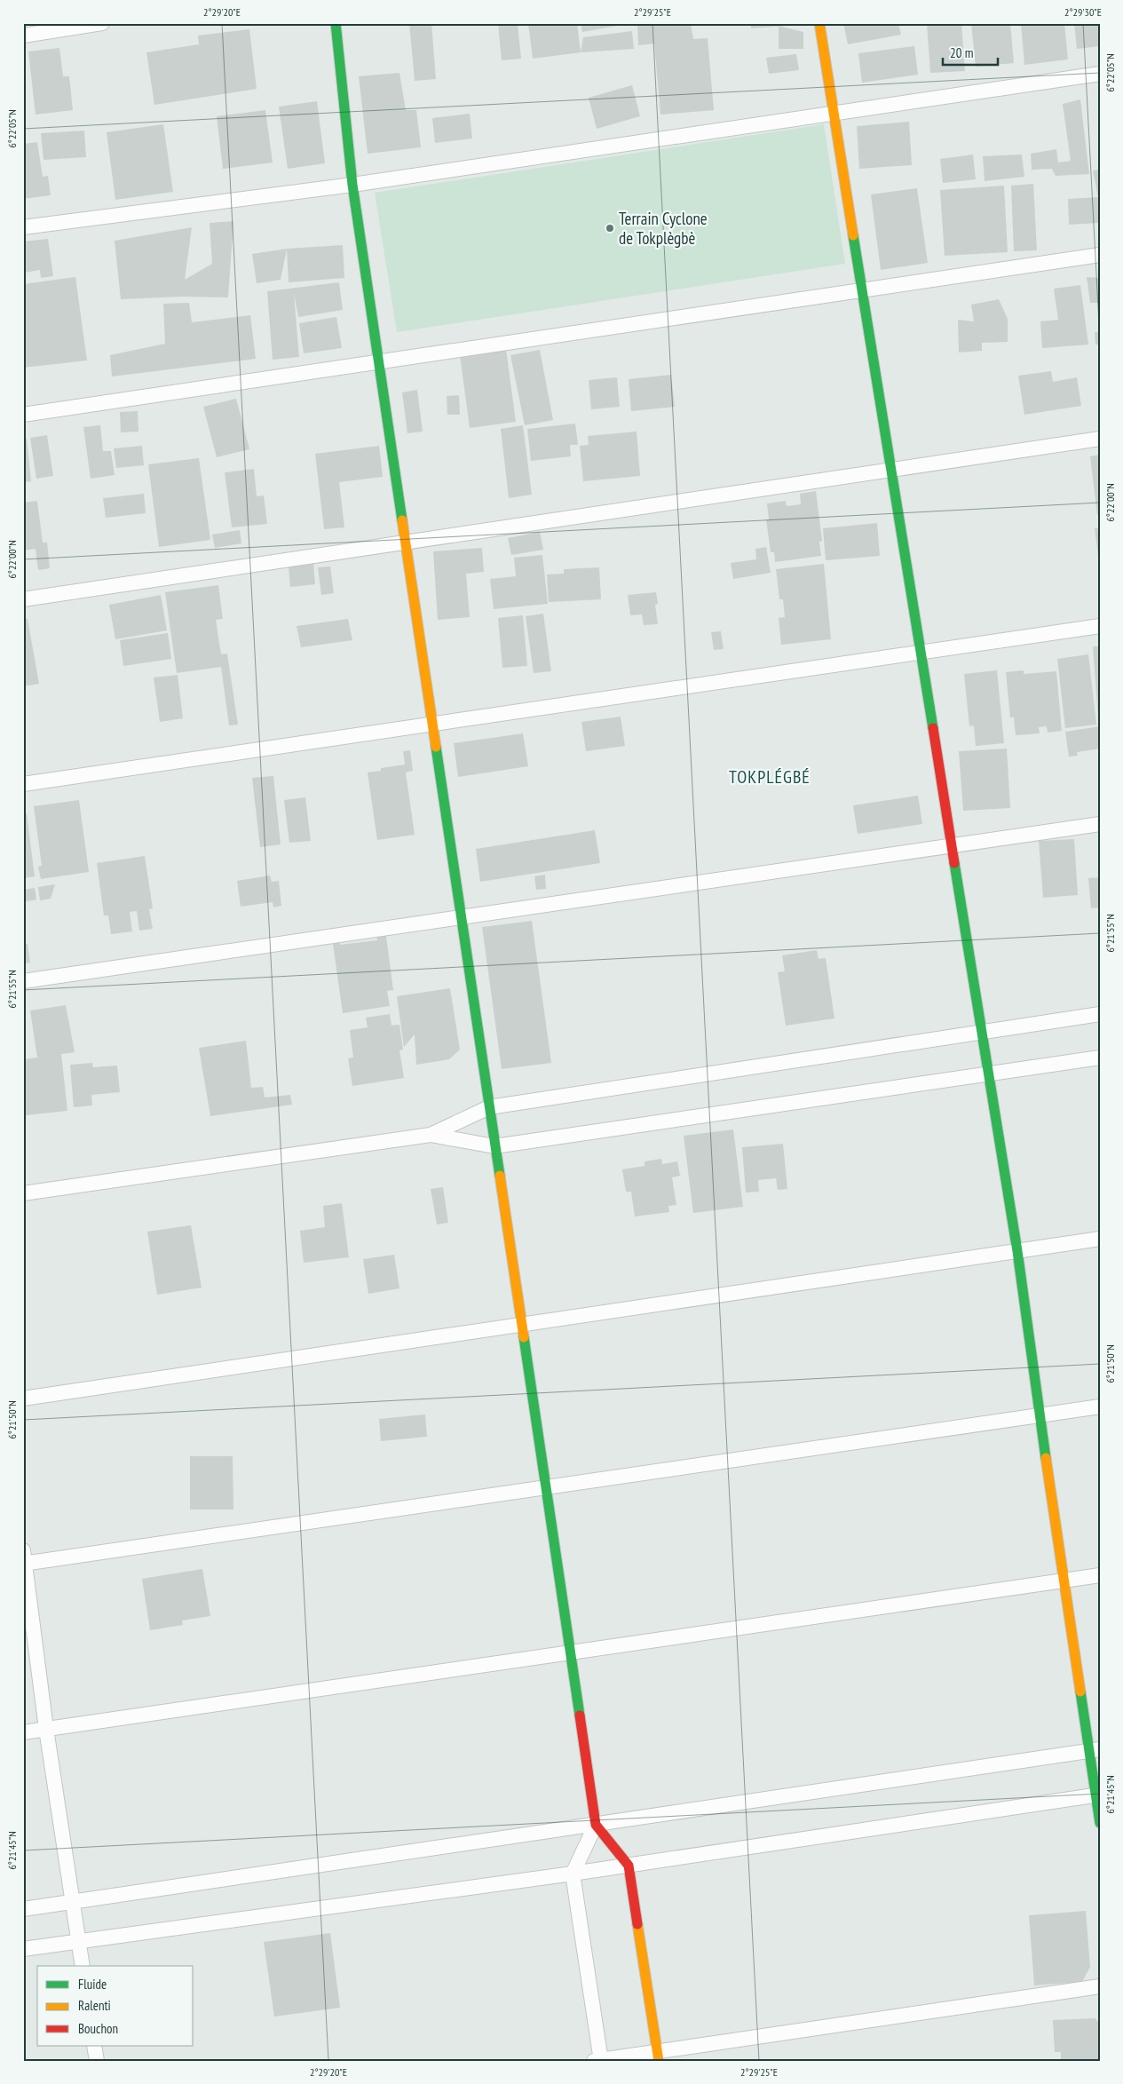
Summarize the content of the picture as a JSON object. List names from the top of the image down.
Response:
{
  "districts": ["TOKPLÉGBÉ"],
  "places": ["Terrain Cyclone de Tokplègbè"],
  "legend": ["Fluide", "Ralenti", "Bouchon"],
  "scale_bar": "20 m",
  "coordinates": [
    "2°29'20\"E",
    "2°29'25\"E",
    "2°29'30\"E",
    "6°22'05\"N",
    "6°22'00\"N",
    "6°21'55\"N",
    "6°21'50\"N",
    "6°21'45\"N"
  ]
}
